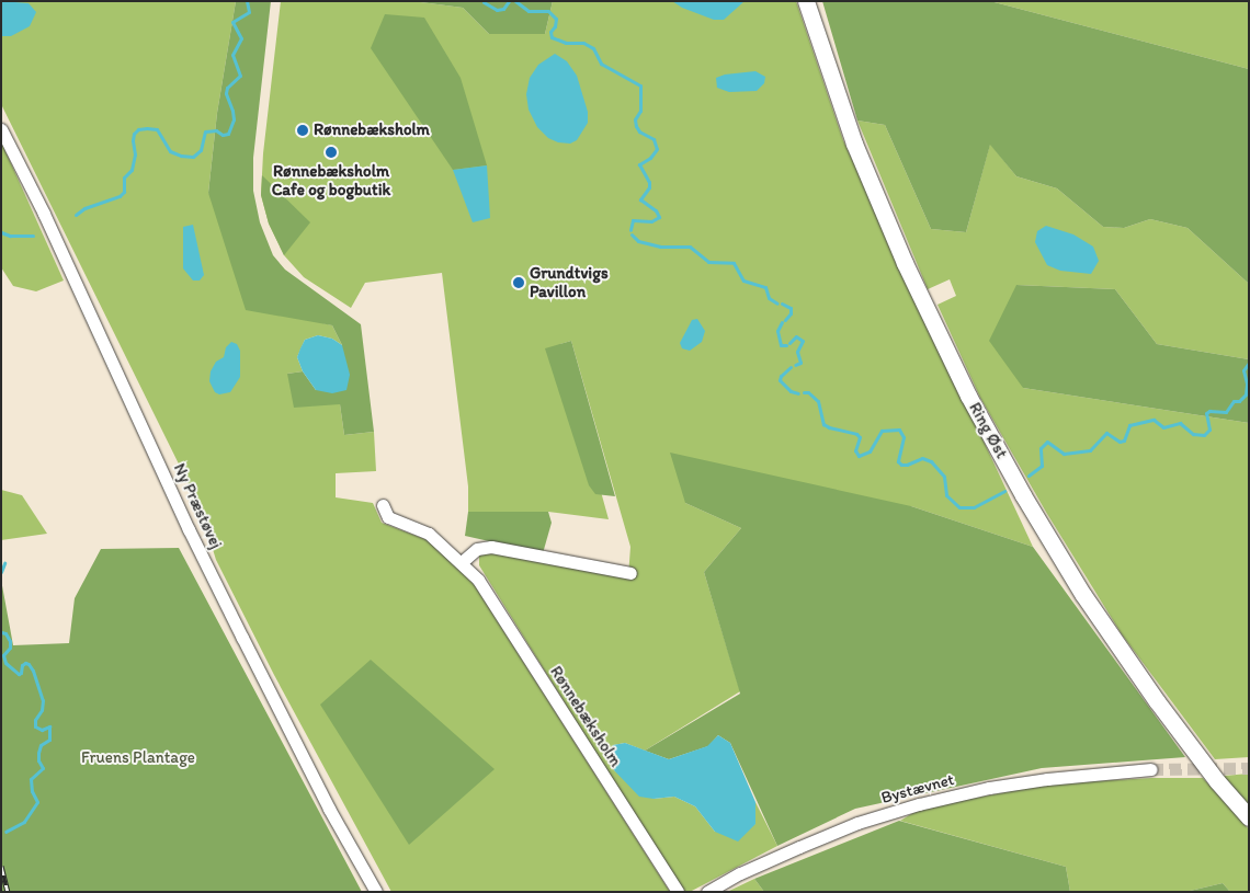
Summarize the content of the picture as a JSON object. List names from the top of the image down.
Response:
{
  "streets": {
    "main road": ["Ring Øst"],
    "street": ["Ny Præstøvej", "Rønnebæksholm", "Bystævnet"]
  },
  "parks": ["Fruens Plantage"],
  "places": ["Rønnebæksholm", "Rønnebæksholm Cafe og bogbutik", "Grundtvigs Pavillon"]
}
